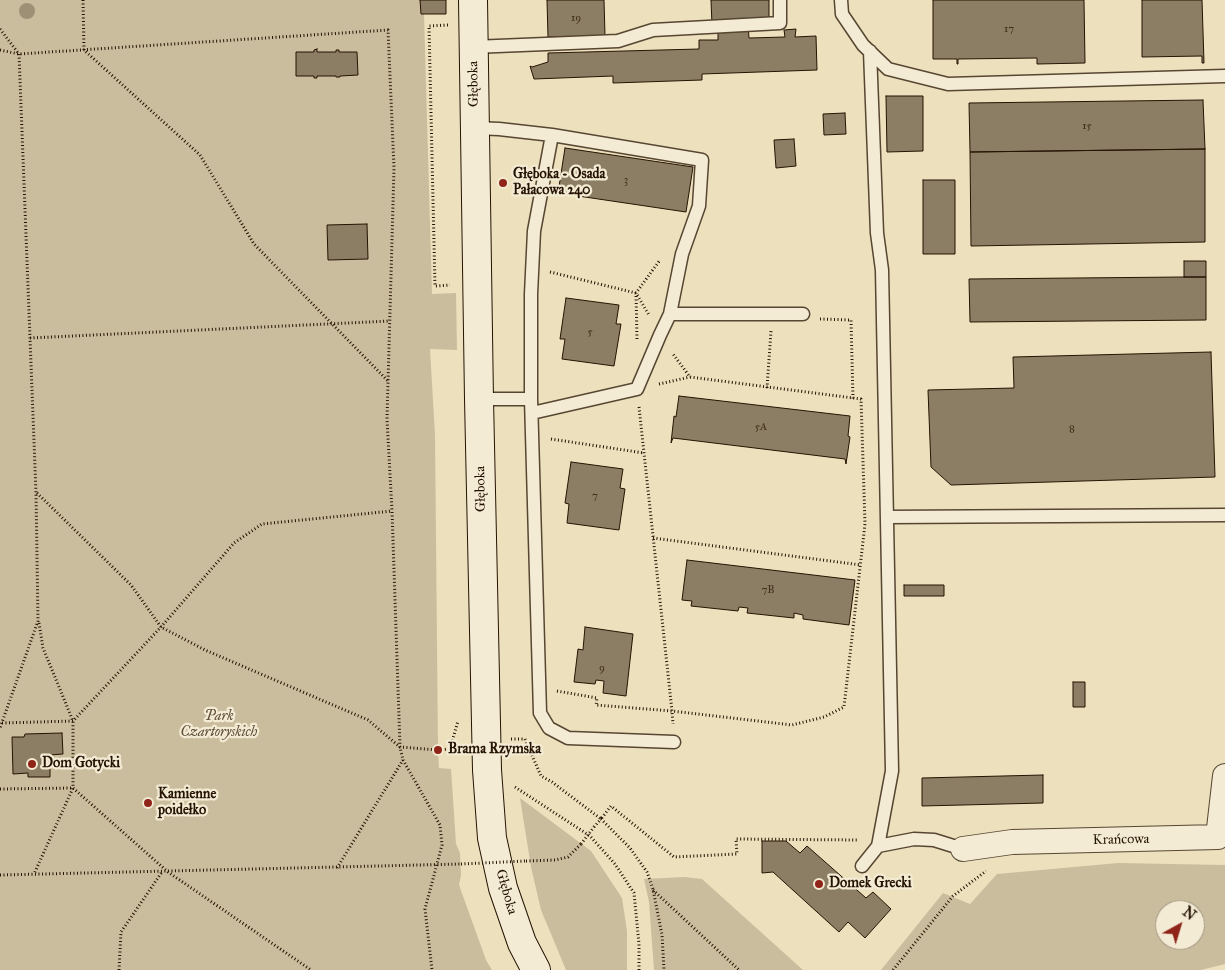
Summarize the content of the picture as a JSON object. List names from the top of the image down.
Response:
{
  "streets": {
    "main road": ["Głęboka"],
    "street": ["Krańcowa"]
  },
  "parks": ["Park Czartoryskich"],
  "places": [
    "Głęboka - Osada Pałacowa 240",
    "Brama Rzymska",
    "Dom Gotycki",
    "Kamienne poidełko",
    "Domek Grecki"
  ],
  "house_numbers": [
    "19",
    "17",
    "15",
    "3",
    "5",
    "5A",
    "8",
    "7",
    "7B",
    "9"
  ],
  "north": "top right"
}
